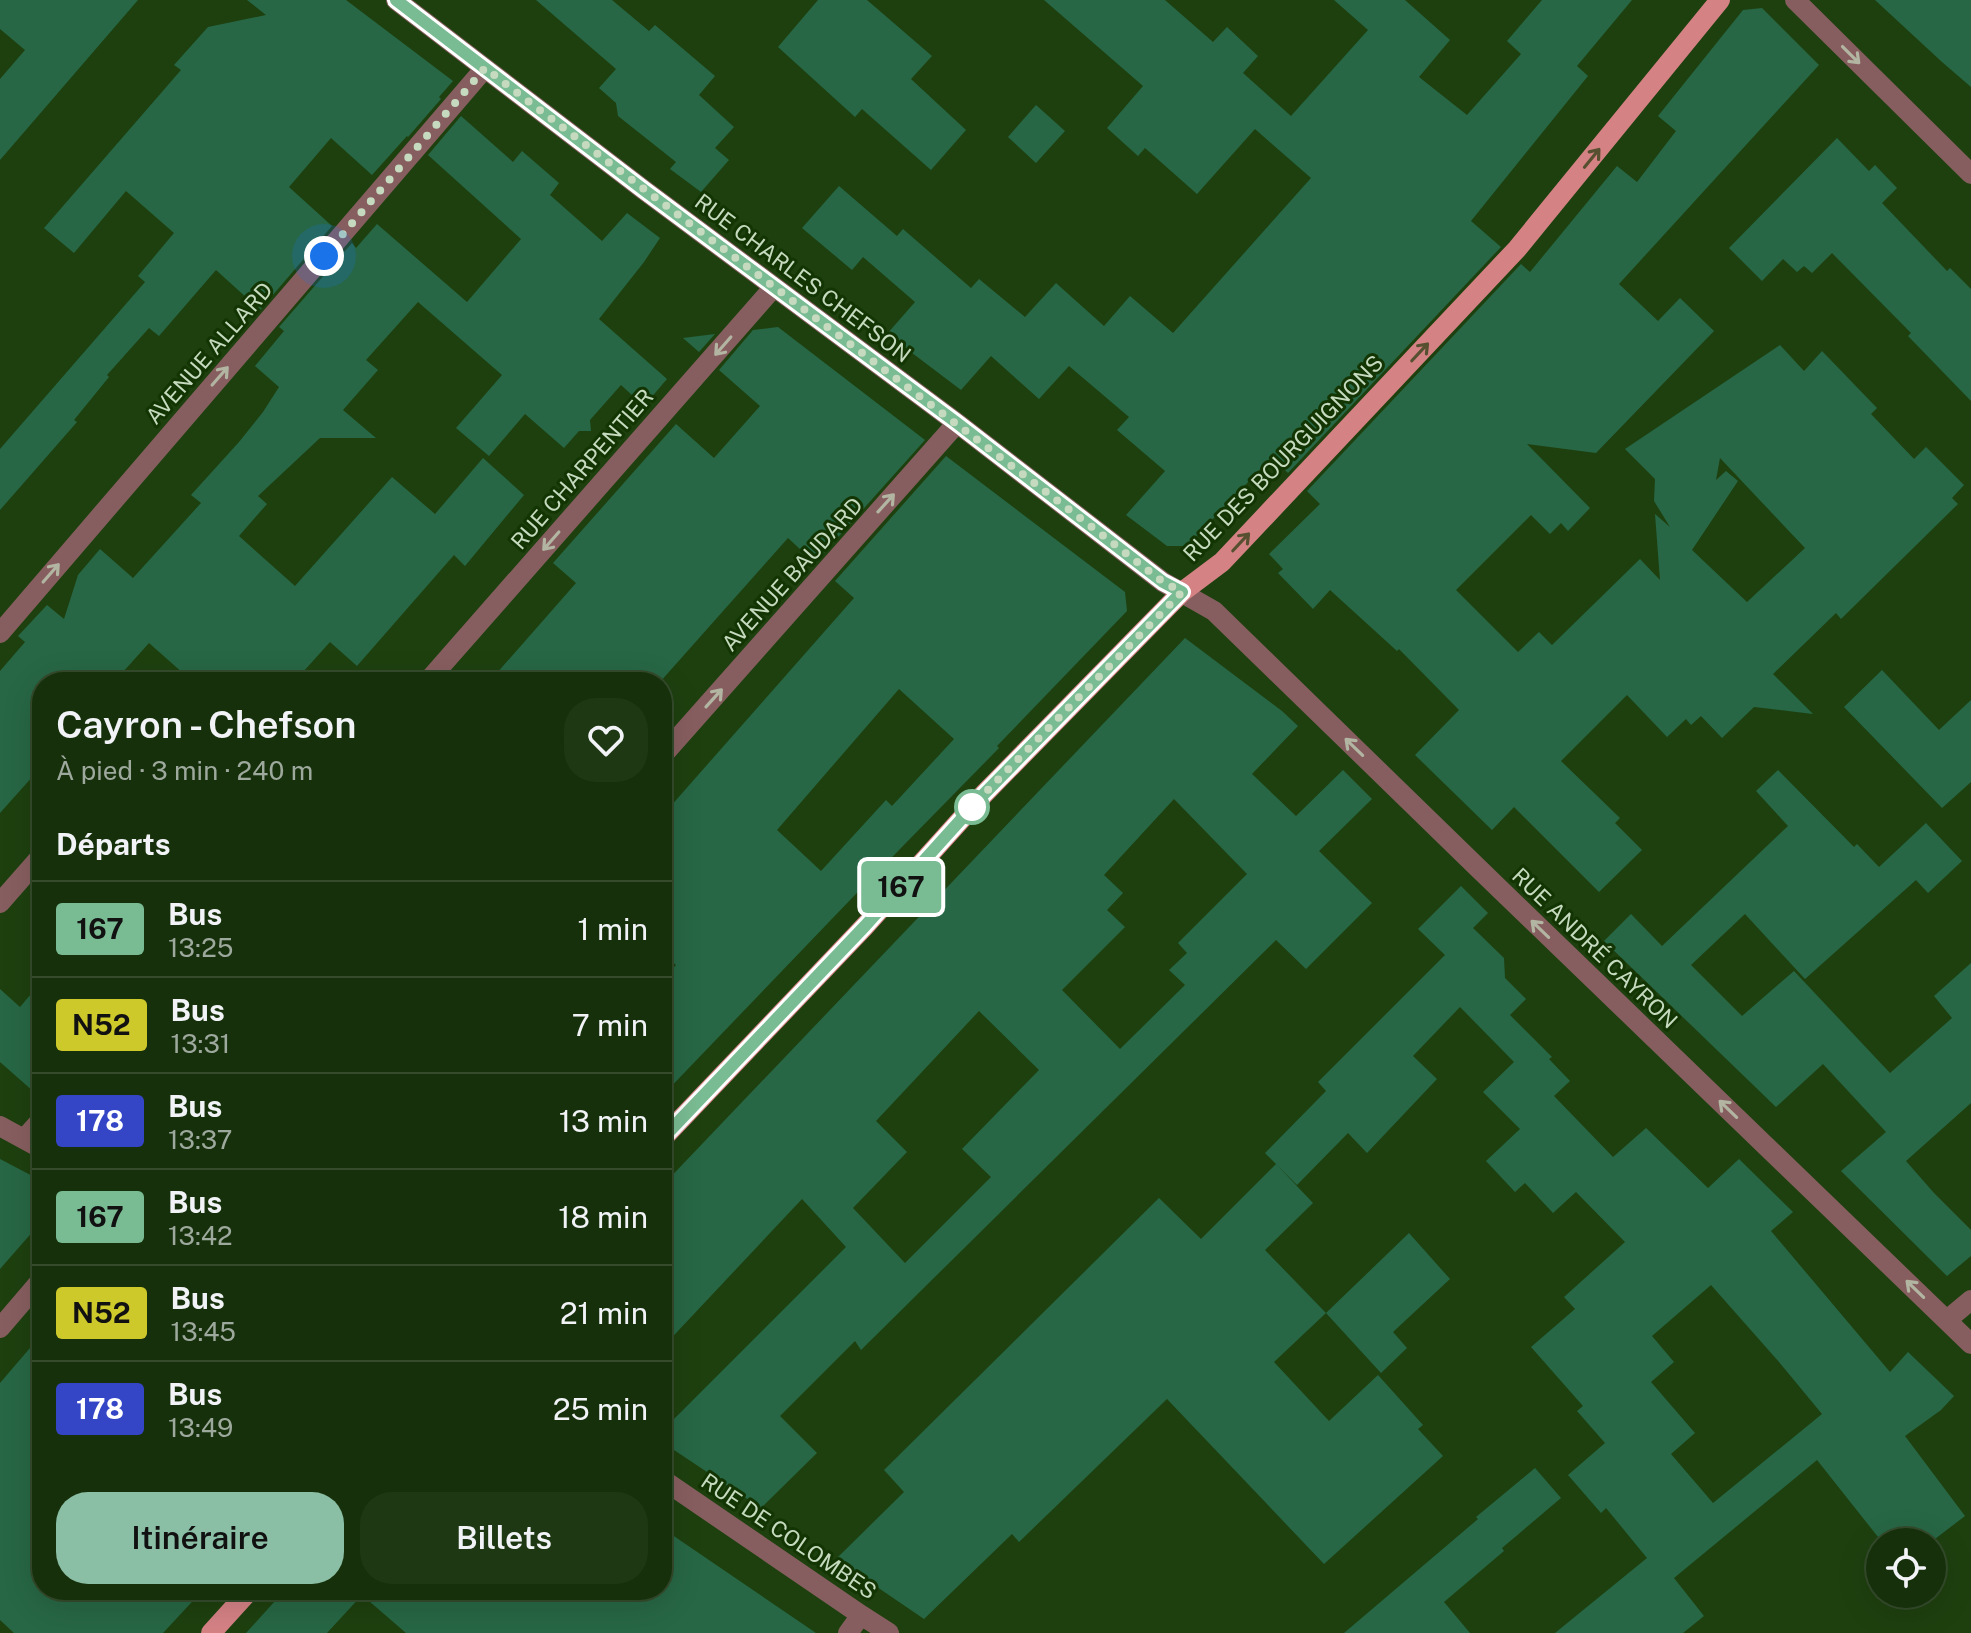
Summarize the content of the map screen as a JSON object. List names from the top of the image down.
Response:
{
  "streets": {
    "main road": ["RUE DES BOURGUIGNONS"],
    "street": [
      "RUE CHARLES CHEFSON",
      "AVENUE ALLARD",
      "RUE CHARPENTIER",
      "AVENUE BAUDARD",
      "RUE ANDRÉ CAYRON",
      "RUE DE COLOMBES"
    ]
  },
  "crossings": [
    ["RUE CHARLES CHEFSON", "AVENUE ALLARD"],
    ["RUE CHARLES CHEFSON", "RUE DES BOURGUIGNONS"],
    ["RUE CHARLES CHEFSON", "RUE CHARPENTIER"],
    ["RUE CHARLES CHEFSON", "AVENUE BAUDARD"],
    ["RUE CHARLES CHEFSON", "RUE ANDRÉ CAYRON"],
    ["RUE DES BOURGUIGNONS", "RUE ANDRÉ CAYRON"]
  ],
  "one_way": [
    "AVENUE ALLARD",
    "RUE DES BOURGUIGNONS",
    "RUE CHARPENTIER",
    "AVENUE BAUDARD",
    "RUE ANDRÉ CAYRON"
  ],
  "lines": ["bus line 167"],
  "page": {
    "on_map": "167",
    "heading": [
      ["Cayron - Chefson", "À pied · 3 min · 240 m"],
      "Départs"
    ],
    "list": [
      {
        "mark": "167",
        "name": "Bus",
        "note": "13:25",
        "value": "1 min"
      },
      {
        "mark": "N52",
        "name": "Bus",
        "note": "13:31",
        "value": "7 min"
      },
      {
        "mark": "178",
        "name": "Bus",
        "note": "13:37",
        "value": "13 min"
      },
      {
        "mark": "167",
        "name": "Bus",
        "note": "13:42",
        "value": "18 min"
      },
      {
        "mark": "N52",
        "name": "Bus",
        "note": "13:45",
        "value": "21 min"
      },
      {
        "mark": "178",
        "name": "Bus",
        "note": "13:49",
        "value": "25 min"
      }
    ],
    "buttons": ["Itinéraire", "Billets"]
  }
}
